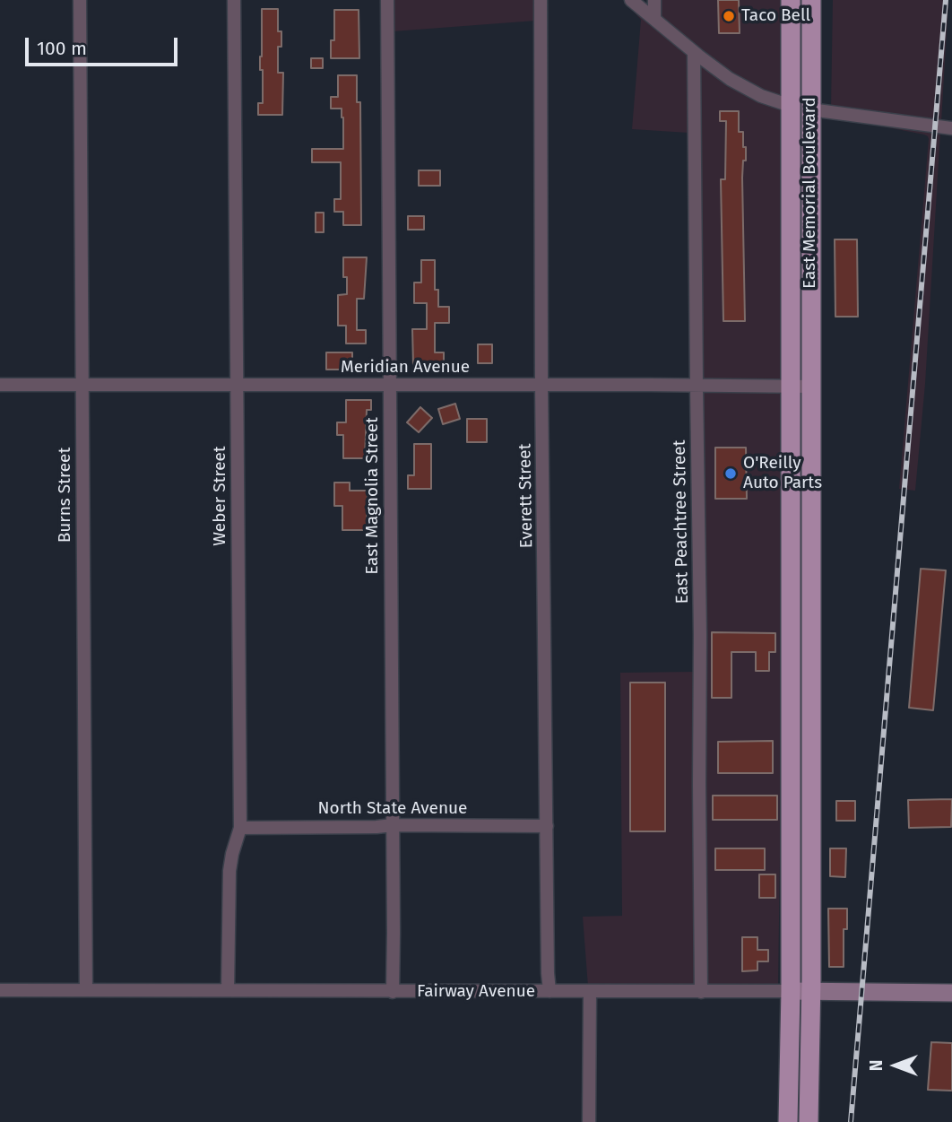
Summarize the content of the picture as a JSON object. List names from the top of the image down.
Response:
{
  "streets": {
    "main road": ["East Memorial Boulevard"],
    "street": [
      "Meridian Avenue",
      "Burns Street",
      "Weber Street",
      "East Magnolia Street",
      "Everett Street",
      "East Peachtree Street",
      "North State Avenue",
      "Fairway Avenue"
    ]
  },
  "crossings": [
    ["East Memorial Boulevard", "Meridian Avenue"],
    ["East Memorial Boulevard", "Fairway Avenue"],
    ["Meridian Avenue", "Burns Street"],
    ["Meridian Avenue", "Weber Street"],
    ["Meridian Avenue", "East Magnolia Street"],
    ["Meridian Avenue", "Everett Street"],
    ["Meridian Avenue", "East Peachtree Street"],
    ["Burns Street", "Fairway Avenue"],
    ["Weber Street", "North State Avenue"],
    ["Weber Street", "Fairway Avenue"],
    ["East Magnolia Street", "North State Avenue"],
    ["East Magnolia Street", "Fairway Avenue"],
    ["Everett Street", "North State Avenue"],
    ["Everett Street", "Fairway Avenue"],
    ["East Peachtree Street", "Fairway Avenue"]
  ],
  "places": ["Taco Bell", "O'Reilly Auto Parts"],
  "scale_bar": "100 m",
  "north": "left"
}
